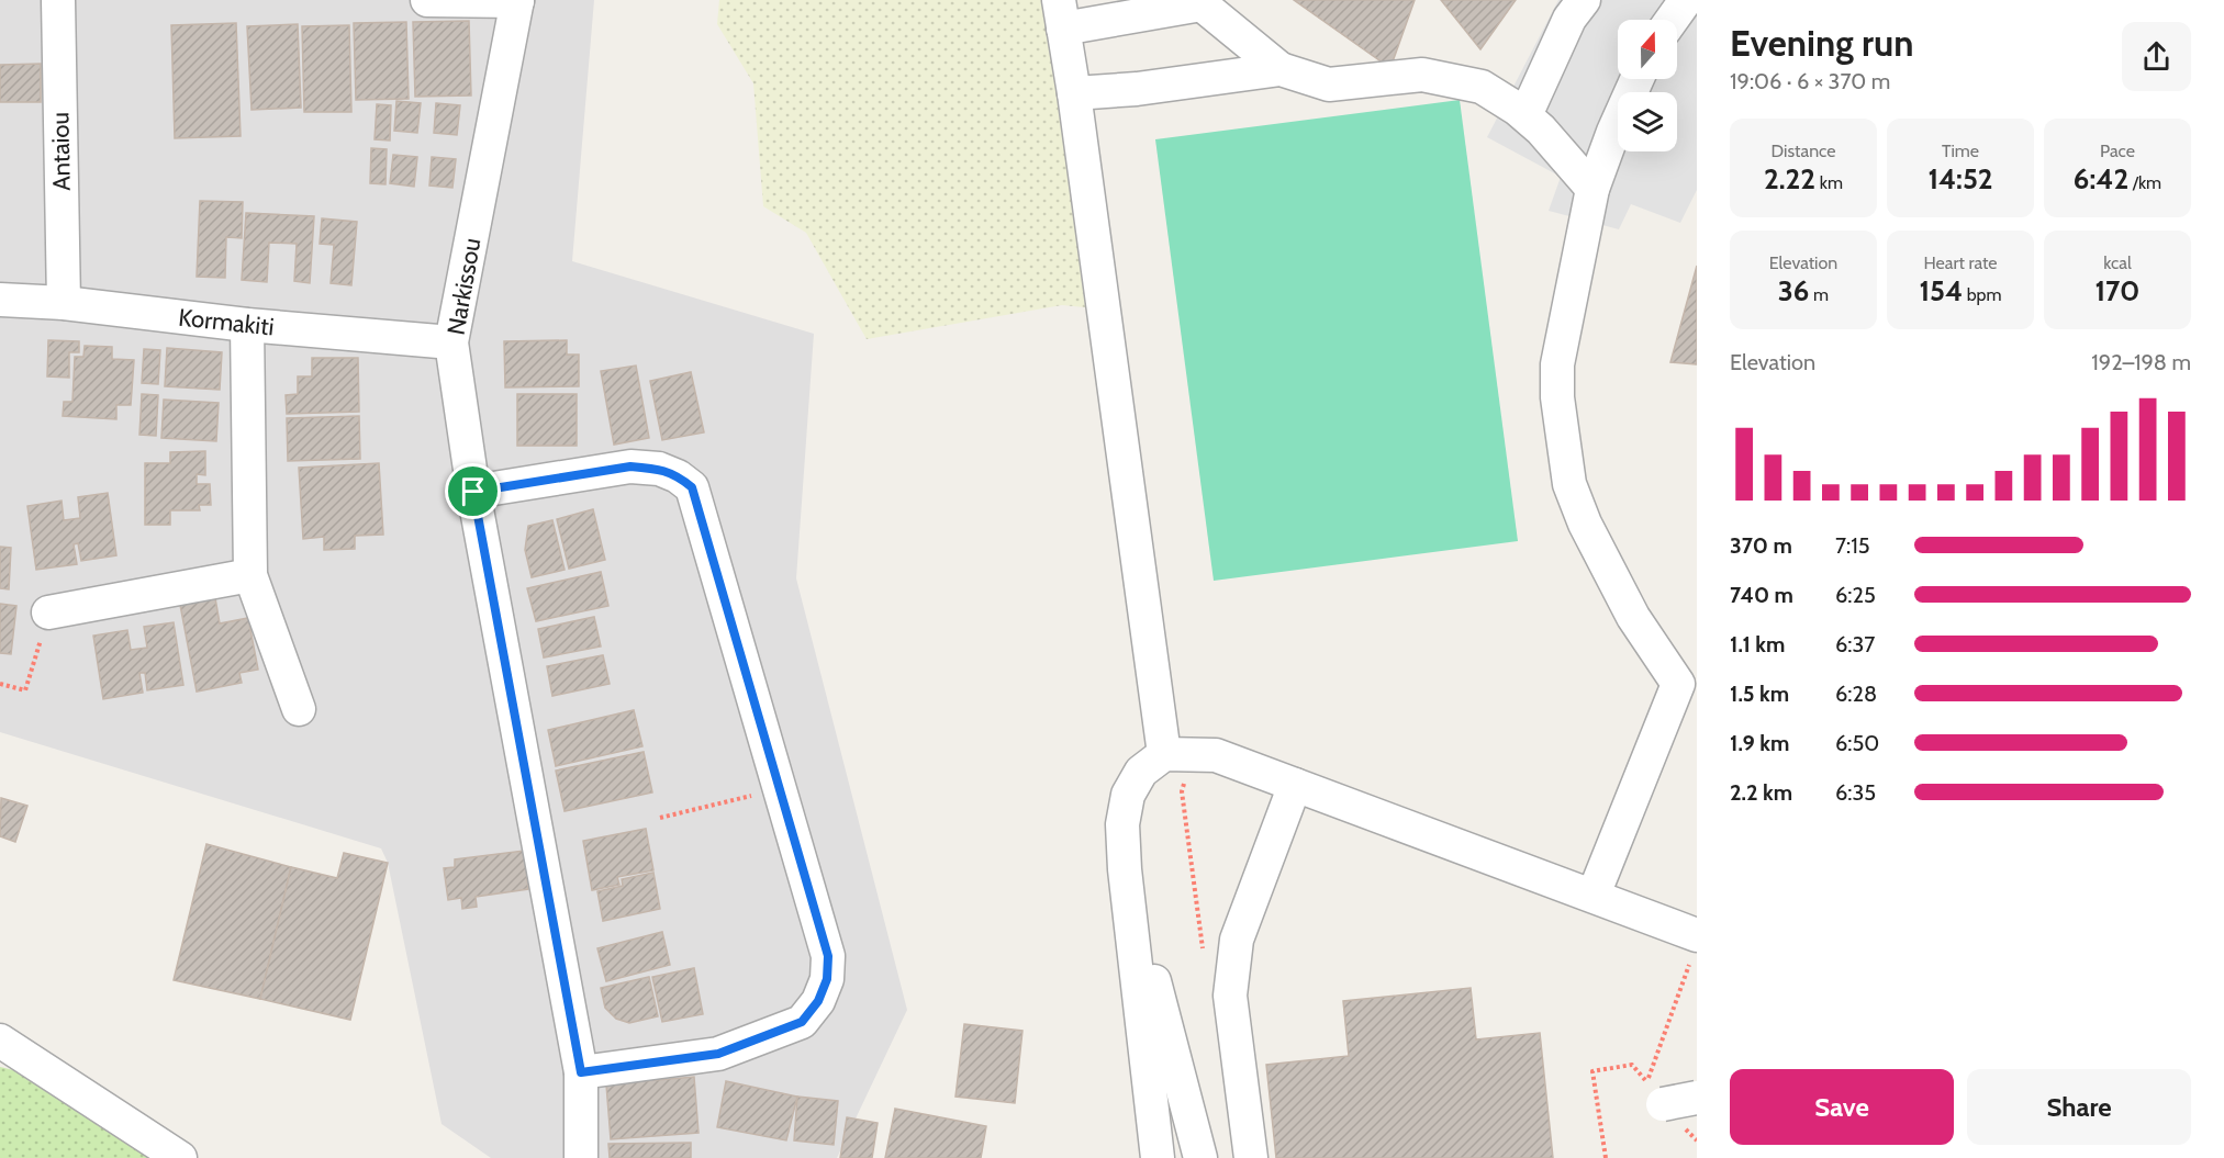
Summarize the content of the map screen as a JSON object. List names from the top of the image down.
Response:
{
  "streets": {
    "street": ["Antaiou", "Narkissou", "Kormakiti"]
  },
  "crossings": [
    ["Antaiou", "Kormakiti"],
    ["Narkissou", "Kormakiti"]
  ],
  "north": "top",
  "page": {
    "heading": ["Evening run", "19:06 · 6 × 370 m"],
    "stats": [
      ["Distance", "2.22 km"],
      ["Time", "14:52"],
      ["Pace", "6:42 /km"],
      ["Elevation", "36 m"],
      ["Heart rate", "154 bpm"],
      ["kcal", "170"]
    ],
    "chart": ["Elevation", "192–198 m"],
    "list": [
      {
        "name": "370 m",
        "note": "7:15"
      },
      {
        "name": "740 m",
        "note": "6:25"
      },
      {
        "name": "1.1 km",
        "note": "6:37"
      },
      {
        "name": "1.5 km",
        "note": "6:28"
      },
      {
        "name": "1.9 km",
        "note": "6:50"
      },
      {
        "name": "2.2 km",
        "note": "6:35"
      }
    ],
    "buttons": ["Save", "Share"]
  }
}
